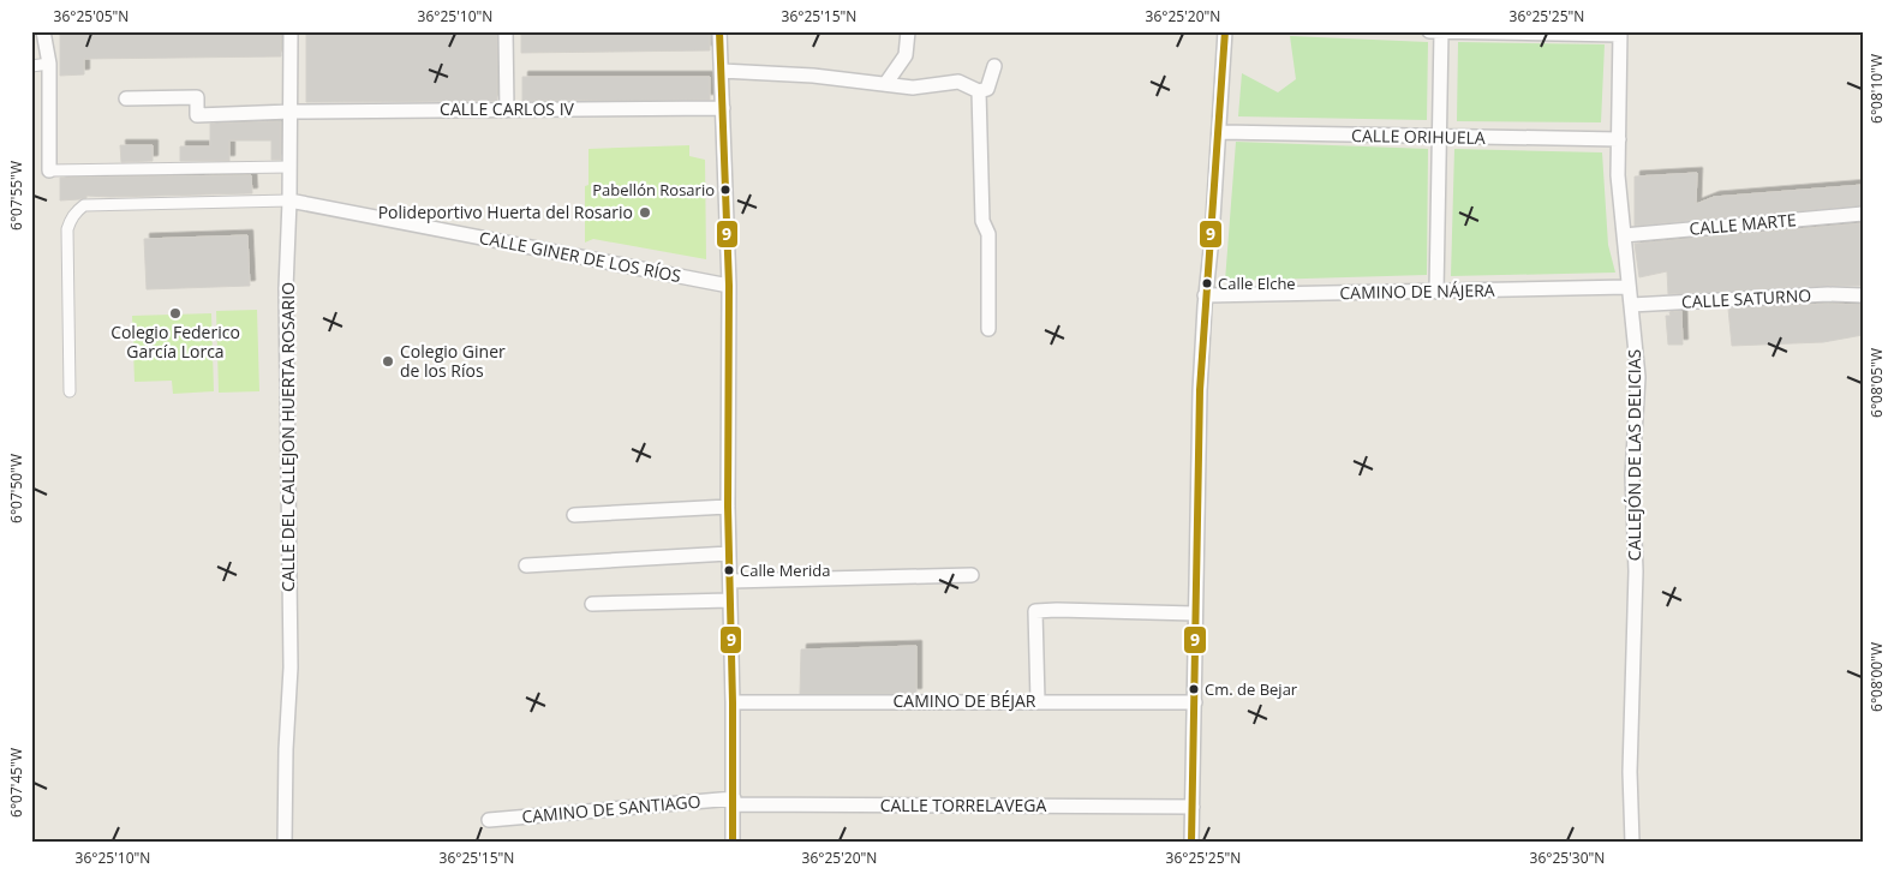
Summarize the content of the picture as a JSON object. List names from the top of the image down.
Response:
{
  "streets": {
    "street": [
      "CALLE CARLOS IV",
      "CALLE ORIHUELA",
      "CALLE MARTE",
      "CALLE GINER DE LOS RÍOS",
      "CAMINO DE NÁJERA",
      "CALLE SATURNO",
      "CALLE DEL CALLEJON HUERTA ROSARIO",
      "CALLEJÓN DE LAS DELICIAS",
      "CAMINO DE BÉJAR",
      "CALLE TORRELAVEGA",
      "CAMINO DE SANTIAGO"
    ]
  },
  "crossings": [
    ["CALLE CARLOS IV", "CALLE DEL CALLEJON HUERTA ROSARIO"],
    ["CALLE ORIHUELA", "CALLEJÓN DE LAS DELICIAS"],
    ["CALLE MARTE", "CALLEJÓN DE LAS DELICIAS"],
    ["CALLE GINER DE LOS RÍOS", "CALLE DEL CALLEJON HUERTA ROSARIO"],
    ["CAMINO DE NÁJERA", "CALLEJÓN DE LAS DELICIAS"],
    ["CALLE SATURNO", "CALLEJÓN DE LAS DELICIAS"],
    ["CALLE TORRELAVEGA", "CAMINO DE SANTIAGO"]
  ],
  "places": [
    "Pabellón Rosario",
    "Polideportivo Huerta del Rosario",
    "Calle Elche",
    "Colegio Federico García Lorca",
    "Colegio Giner de los Ríos",
    "Calle Merida",
    "Cm. de Bejar"
  ],
  "lines": ["transit line 9"],
  "coordinates": [
    "36°25'05\"N",
    "36°25'10\"N",
    "36°25'15\"N",
    "36°25'20\"N",
    "36°25'25\"N",
    "6°08'10\"W",
    "6°07'55\"W",
    "6°08'05\"W",
    "6°07'50\"W",
    "6°08'00\"W",
    "6°07'45\"W",
    "36°25'30\"N"
  ]
}
